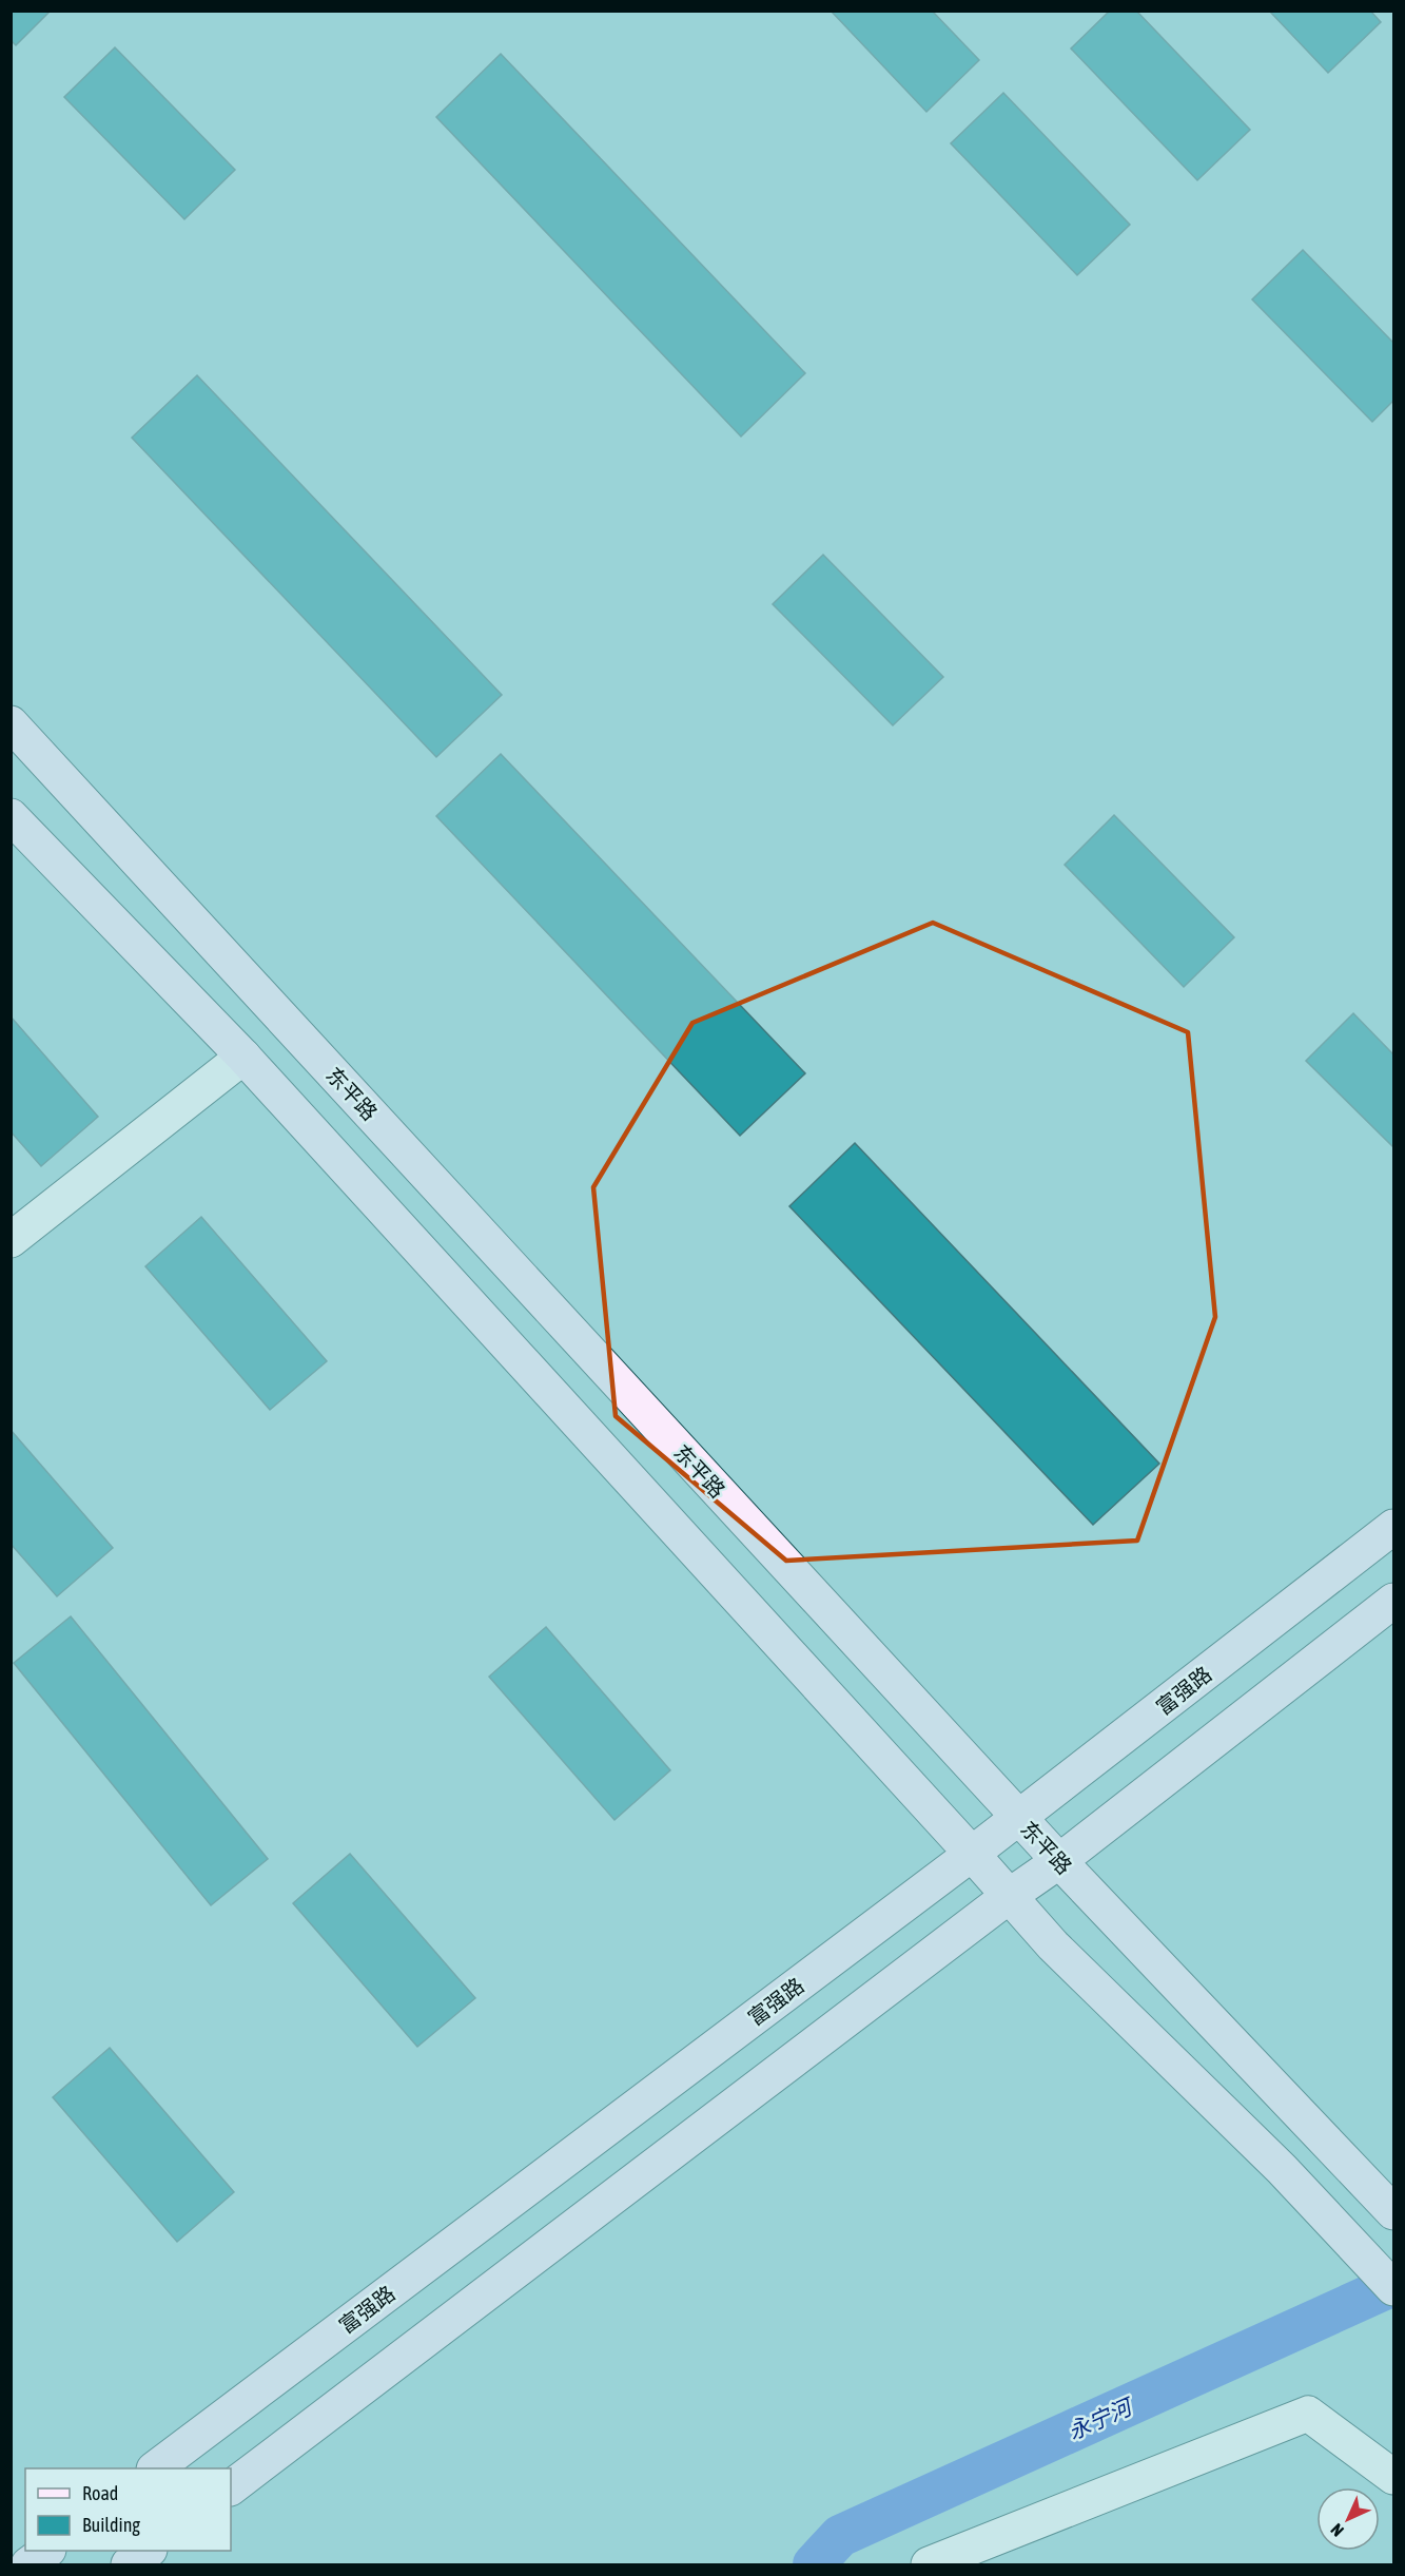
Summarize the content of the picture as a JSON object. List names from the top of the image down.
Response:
{
  "streets": {
    "main road": ["东平路", "富强路"]
  },
  "crossings": [
    ["东平路", "富强路"]
  ],
  "water": ["永宁河"],
  "legend": ["Road", "Building"],
  "north": "bottom left"
}
